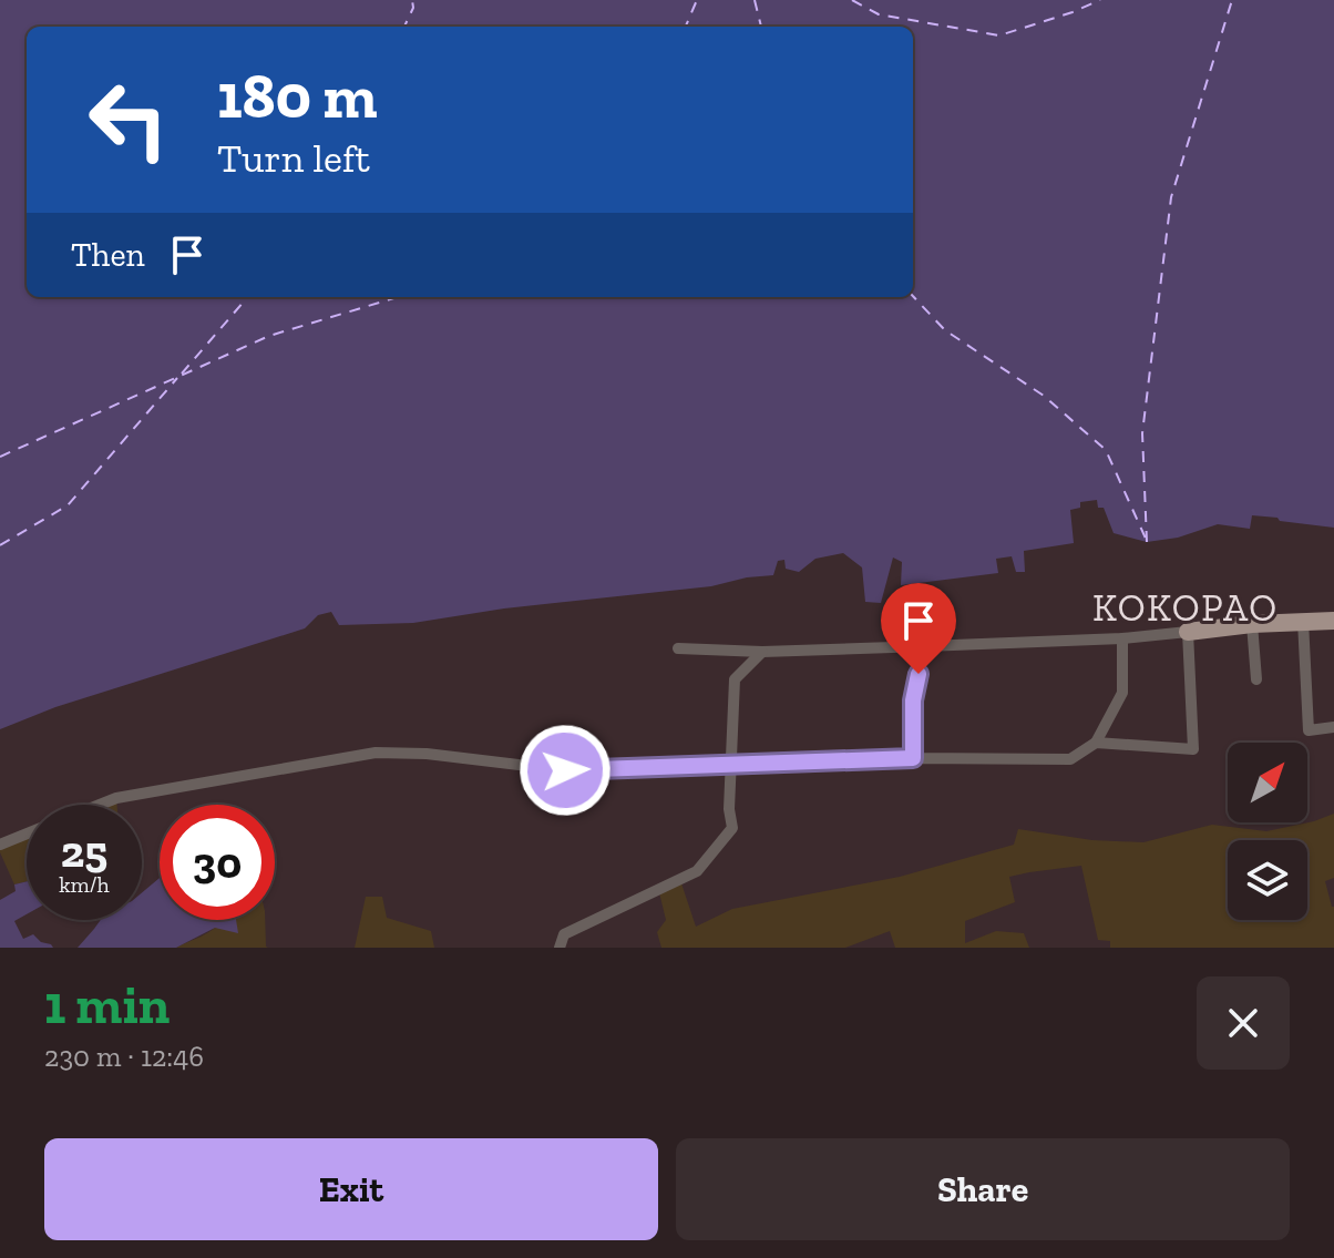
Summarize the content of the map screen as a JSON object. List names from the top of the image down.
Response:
{
  "districts": ["KOKOPAO"],
  "north": "top right",
  "page": {
    "turn": ["180 m", "Turn left"],
    "then": "Then",
    "speed": "25 km/h",
    "limit": "30",
    "heading": ["1 min", "230 m · 12:46"],
    "buttons": ["Exit", "Share"]
  }
}
